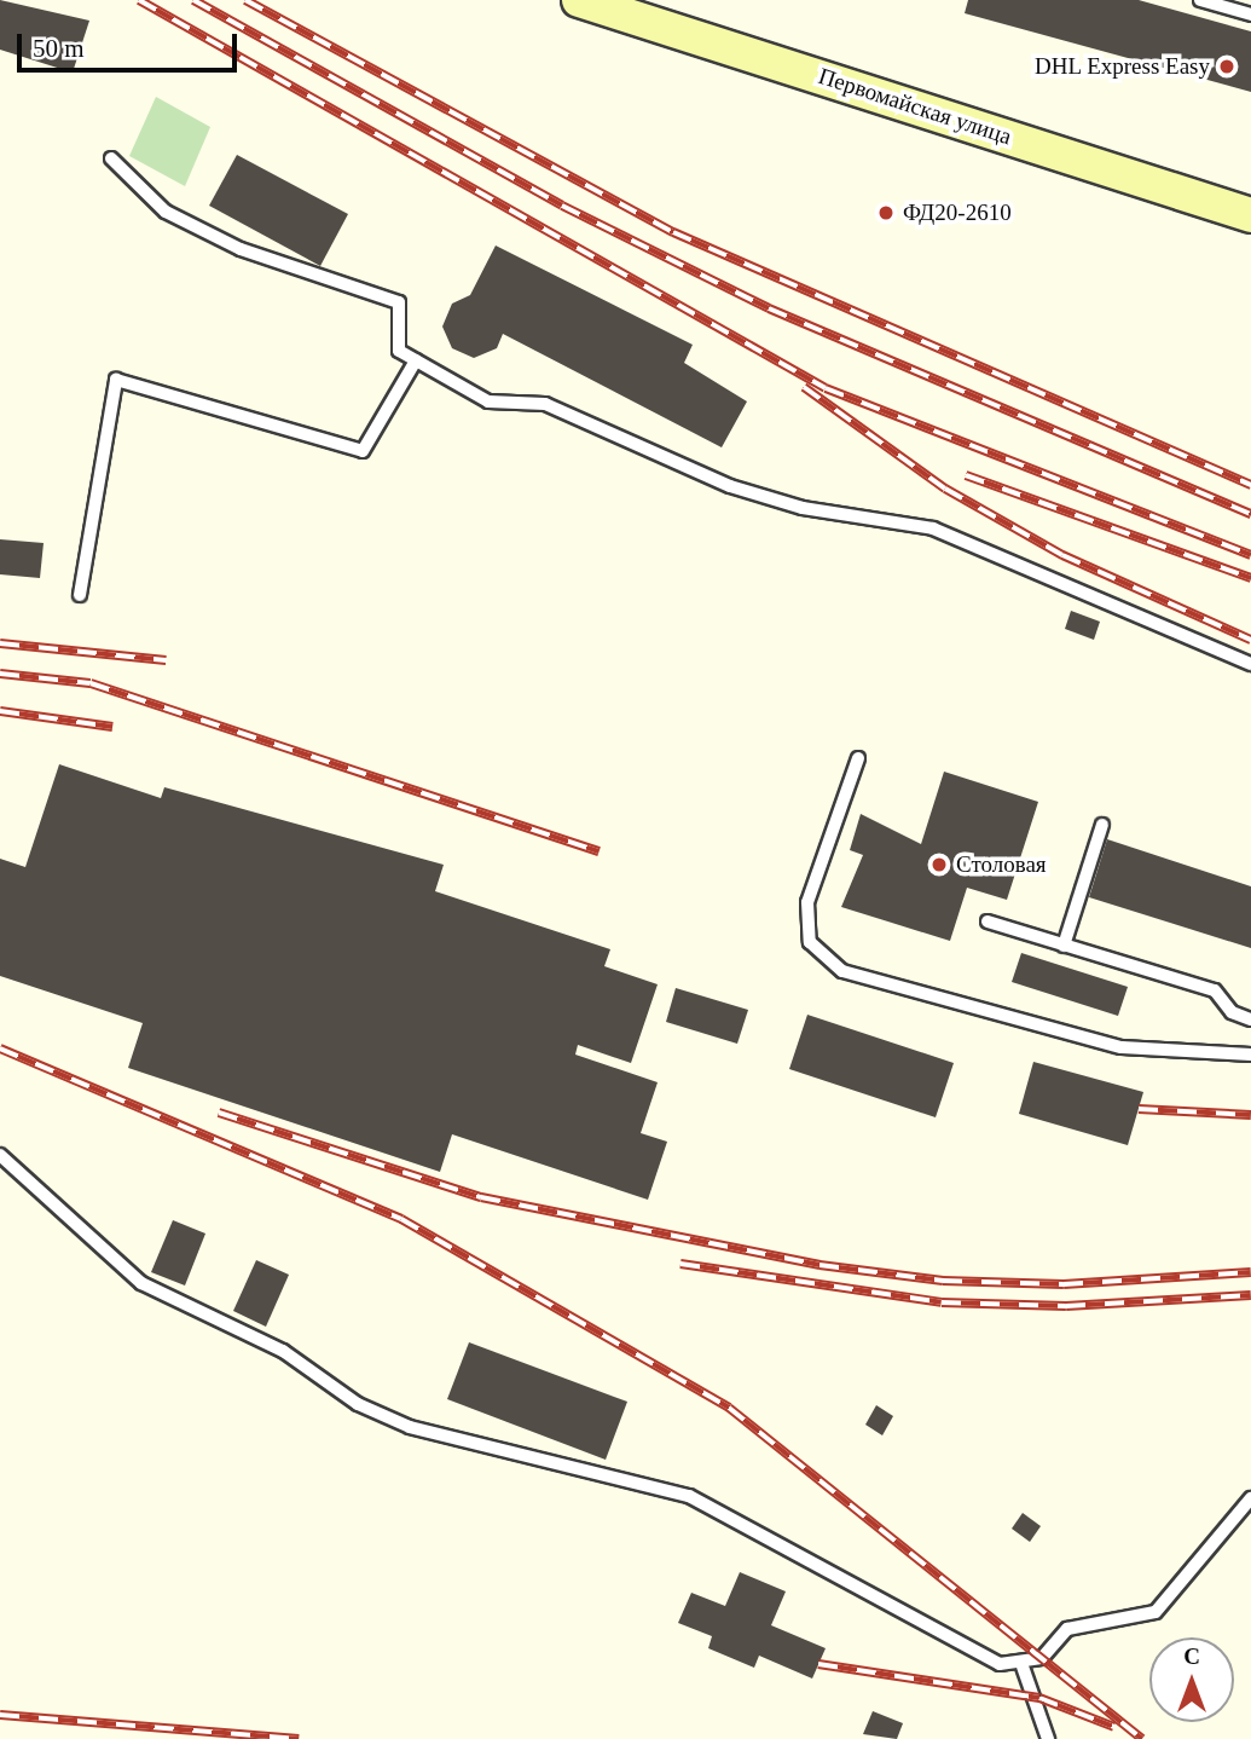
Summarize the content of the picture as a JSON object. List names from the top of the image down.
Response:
{
  "streets": {
    "main road": ["Первомайская улица"]
  },
  "places": ["DHL Express Easy", "ФД20-2610", "Столовая"],
  "scale_bar": "50 m",
  "north": "top"
}
